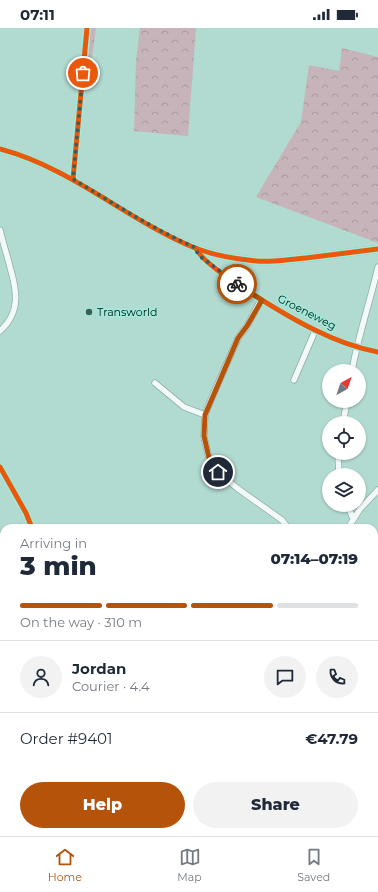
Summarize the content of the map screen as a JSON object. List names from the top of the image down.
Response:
{
  "streets": {
    "street": ["Groeneweg"]
  },
  "places": ["Transworld"],
  "north": "top right",
  "page": {
    "status": "07:11",
    "heading": ["3 min", "Arriving in", "07:14–07:19"],
    "panel": [
      "Jordan",
      "Courier · 4.4",
      "Order #9401",
      "€47.79"
    ],
    "bar": "On the way · 310 m",
    "buttons": ["Help", "Share"],
    "tabs": ["Home", "Map", "Saved"]
  }
}
